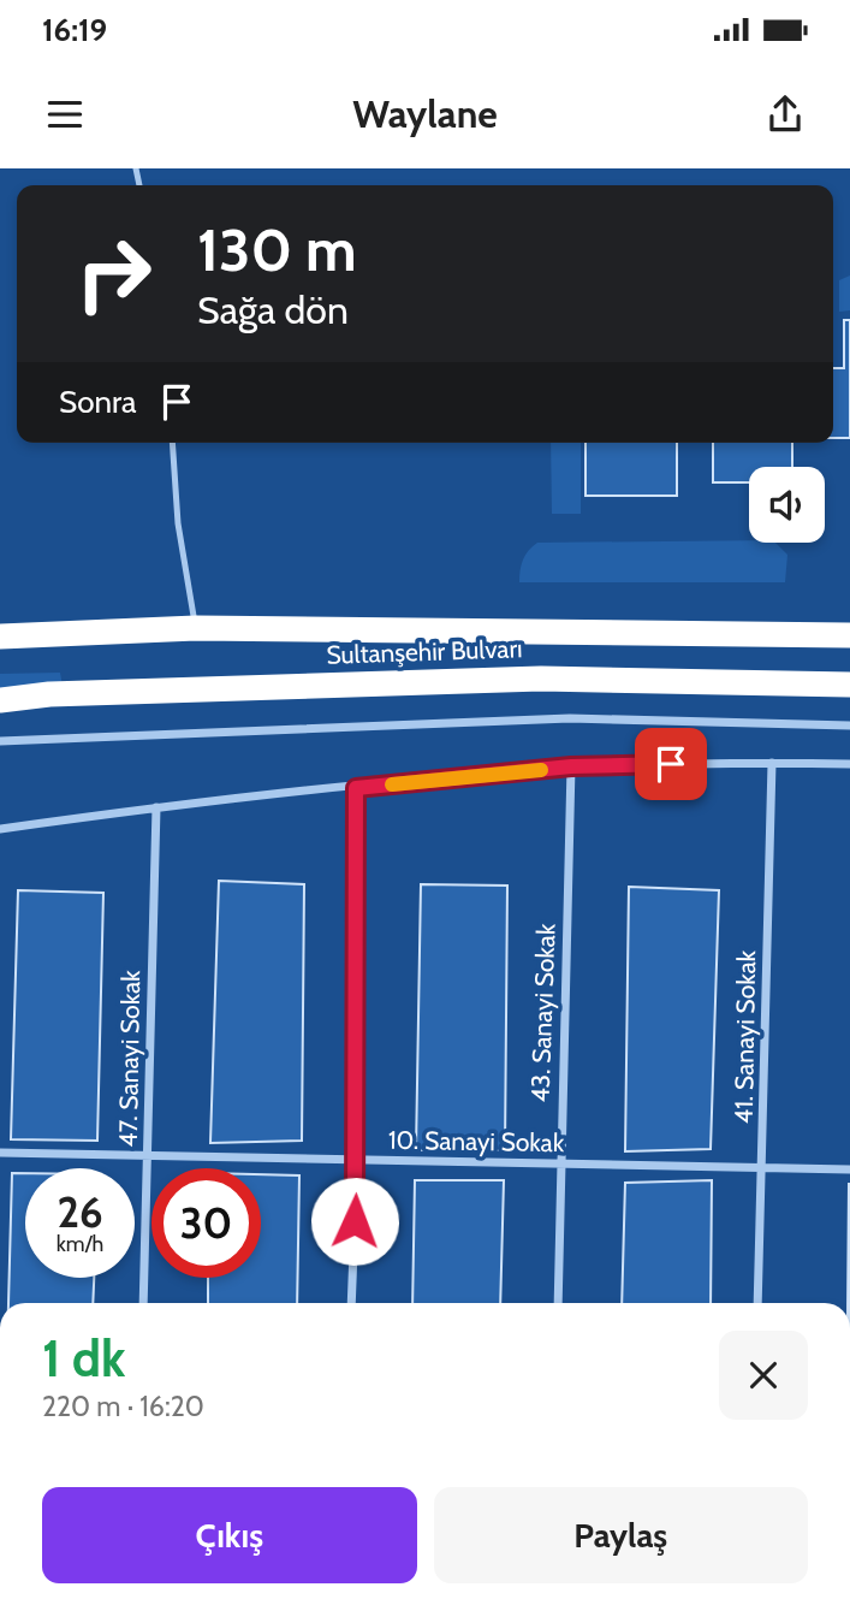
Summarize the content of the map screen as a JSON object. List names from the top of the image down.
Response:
{
  "streets": {
    "highway": ["Sultanşehir Bulvarı"],
    "street": [
      "43. Sanayi Sokak",
      "41. Sanayi Sokak",
      "47. Sanayi Sokak",
      "10. Sanayi Sokak"
    ]
  },
  "crossings": [
    ["43. Sanayi Sokak", "10. Sanayi Sokak"],
    ["41. Sanayi Sokak", "10. Sanayi Sokak"],
    ["47. Sanayi Sokak", "10. Sanayi Sokak"]
  ],
  "page": {
    "status": "16:19",
    "header": "Waylane",
    "turn": ["130 m", "Sağa dön"],
    "then": "Sonra",
    "speed": "26 km/h",
    "limit": "30",
    "heading": ["1 dk", "220 m · 16:20"],
    "buttons": ["Çıkış", "Paylaş"]
  }
}
